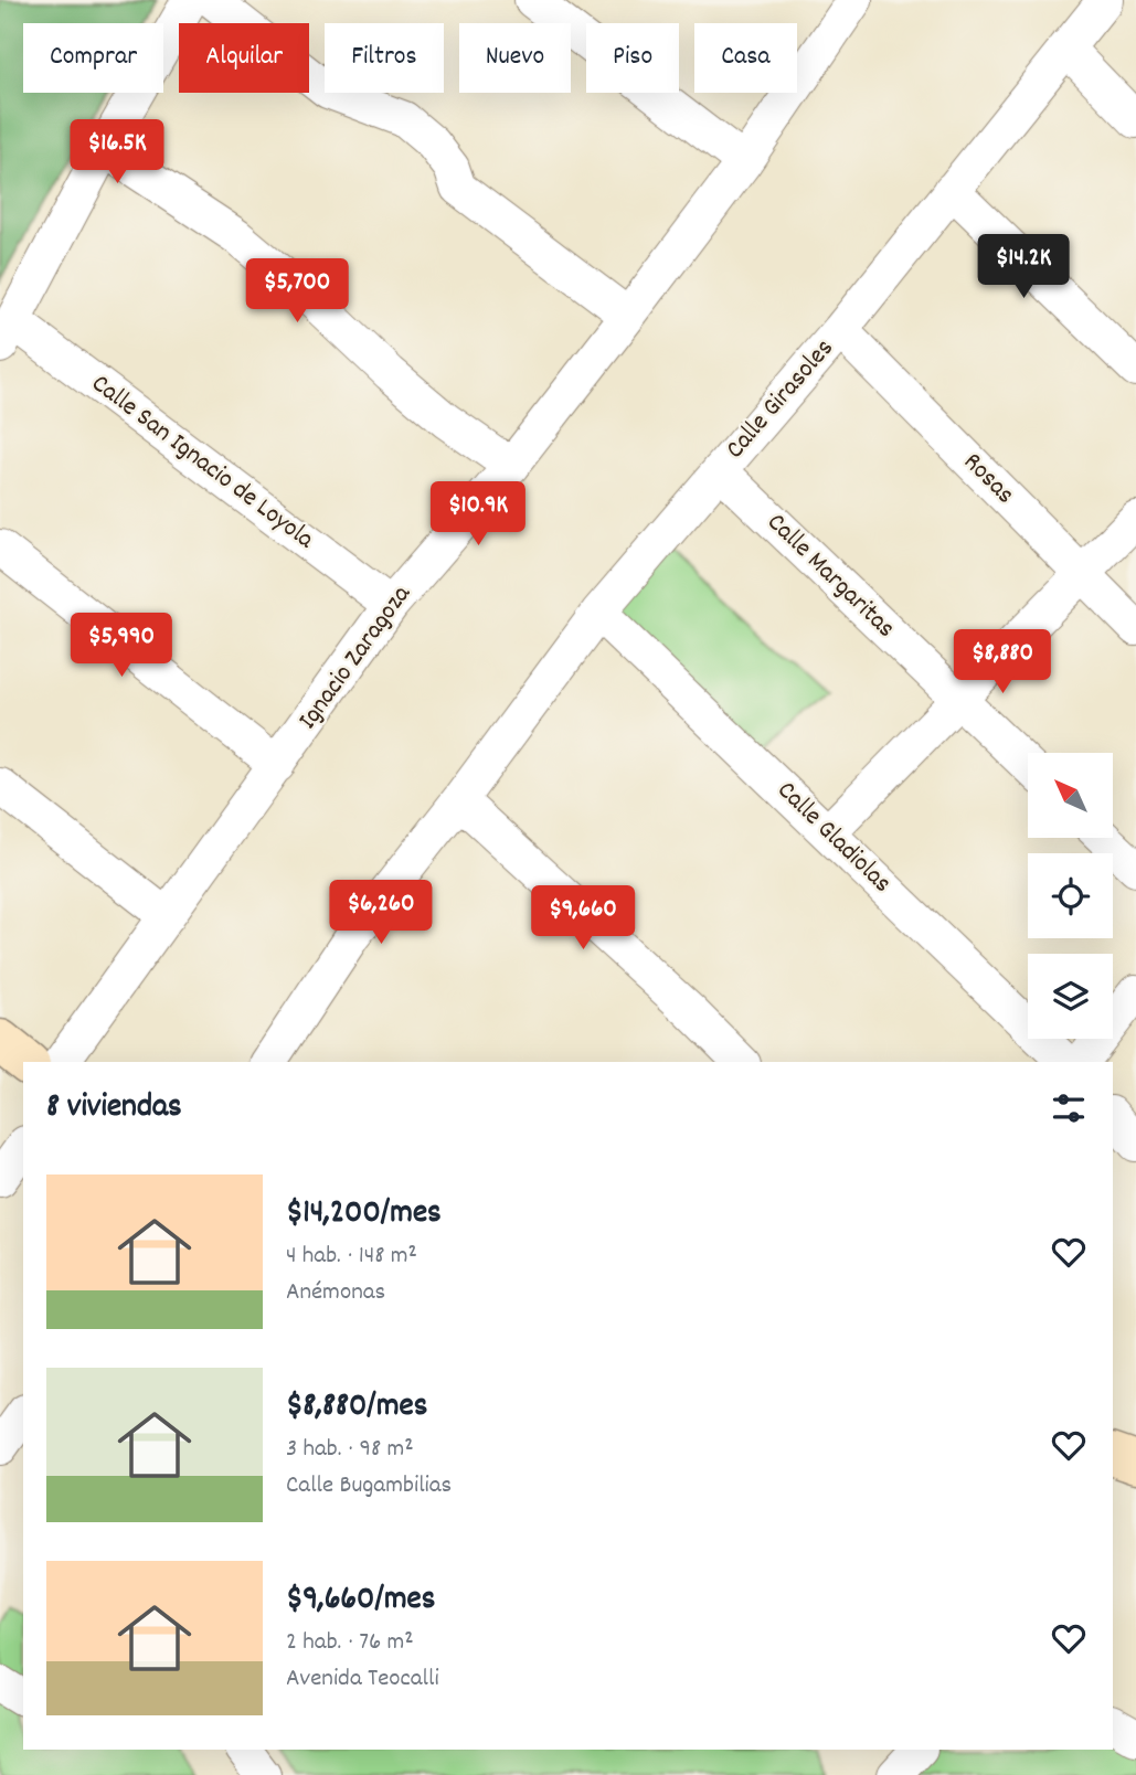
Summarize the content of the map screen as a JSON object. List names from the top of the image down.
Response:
{
  "streets": {
    "street": [
      "Calle Girasoles",
      "Calle San Ignacio de Loyola",
      "Rosas",
      "Calle Margaritas",
      "Ignacio Zaragoza",
      "Calle Gladiolas"
    ]
  },
  "crossings": [
    ["Calle Girasoles", "Rosas"],
    ["Calle Girasoles", "Calle Margaritas"],
    ["Calle Girasoles", "Calle Gladiolas"],
    ["Calle San Ignacio de Loyola", "Ignacio Zaragoza"]
  ],
  "north": "top left",
  "page": {
    "chip": [
      "Comprar",
      "Alquilar",
      "Filtros",
      "Nuevo",
      "Piso",
      "Casa"
    ],
    "price": [
      "$16.5K",
      "$14.2K",
      "$5,700",
      "$10.9K",
      "$5,990",
      "$8,880",
      "$6,260",
      "$9,660"
    ],
    "heading": "8 viviendas",
    "list": [
      {
        "name": "$14,200/mes",
        "note": "4 hab. · 148 m² · Anémonas"
      },
      {
        "name": "$8,880/mes",
        "note": "3 hab. · 98 m² · Calle Bugambilias"
      },
      {
        "name": "$9,660/mes",
        "note": "2 hab. · 76 m² · Avenida Teocalli"
      }
    ]
  }
}
